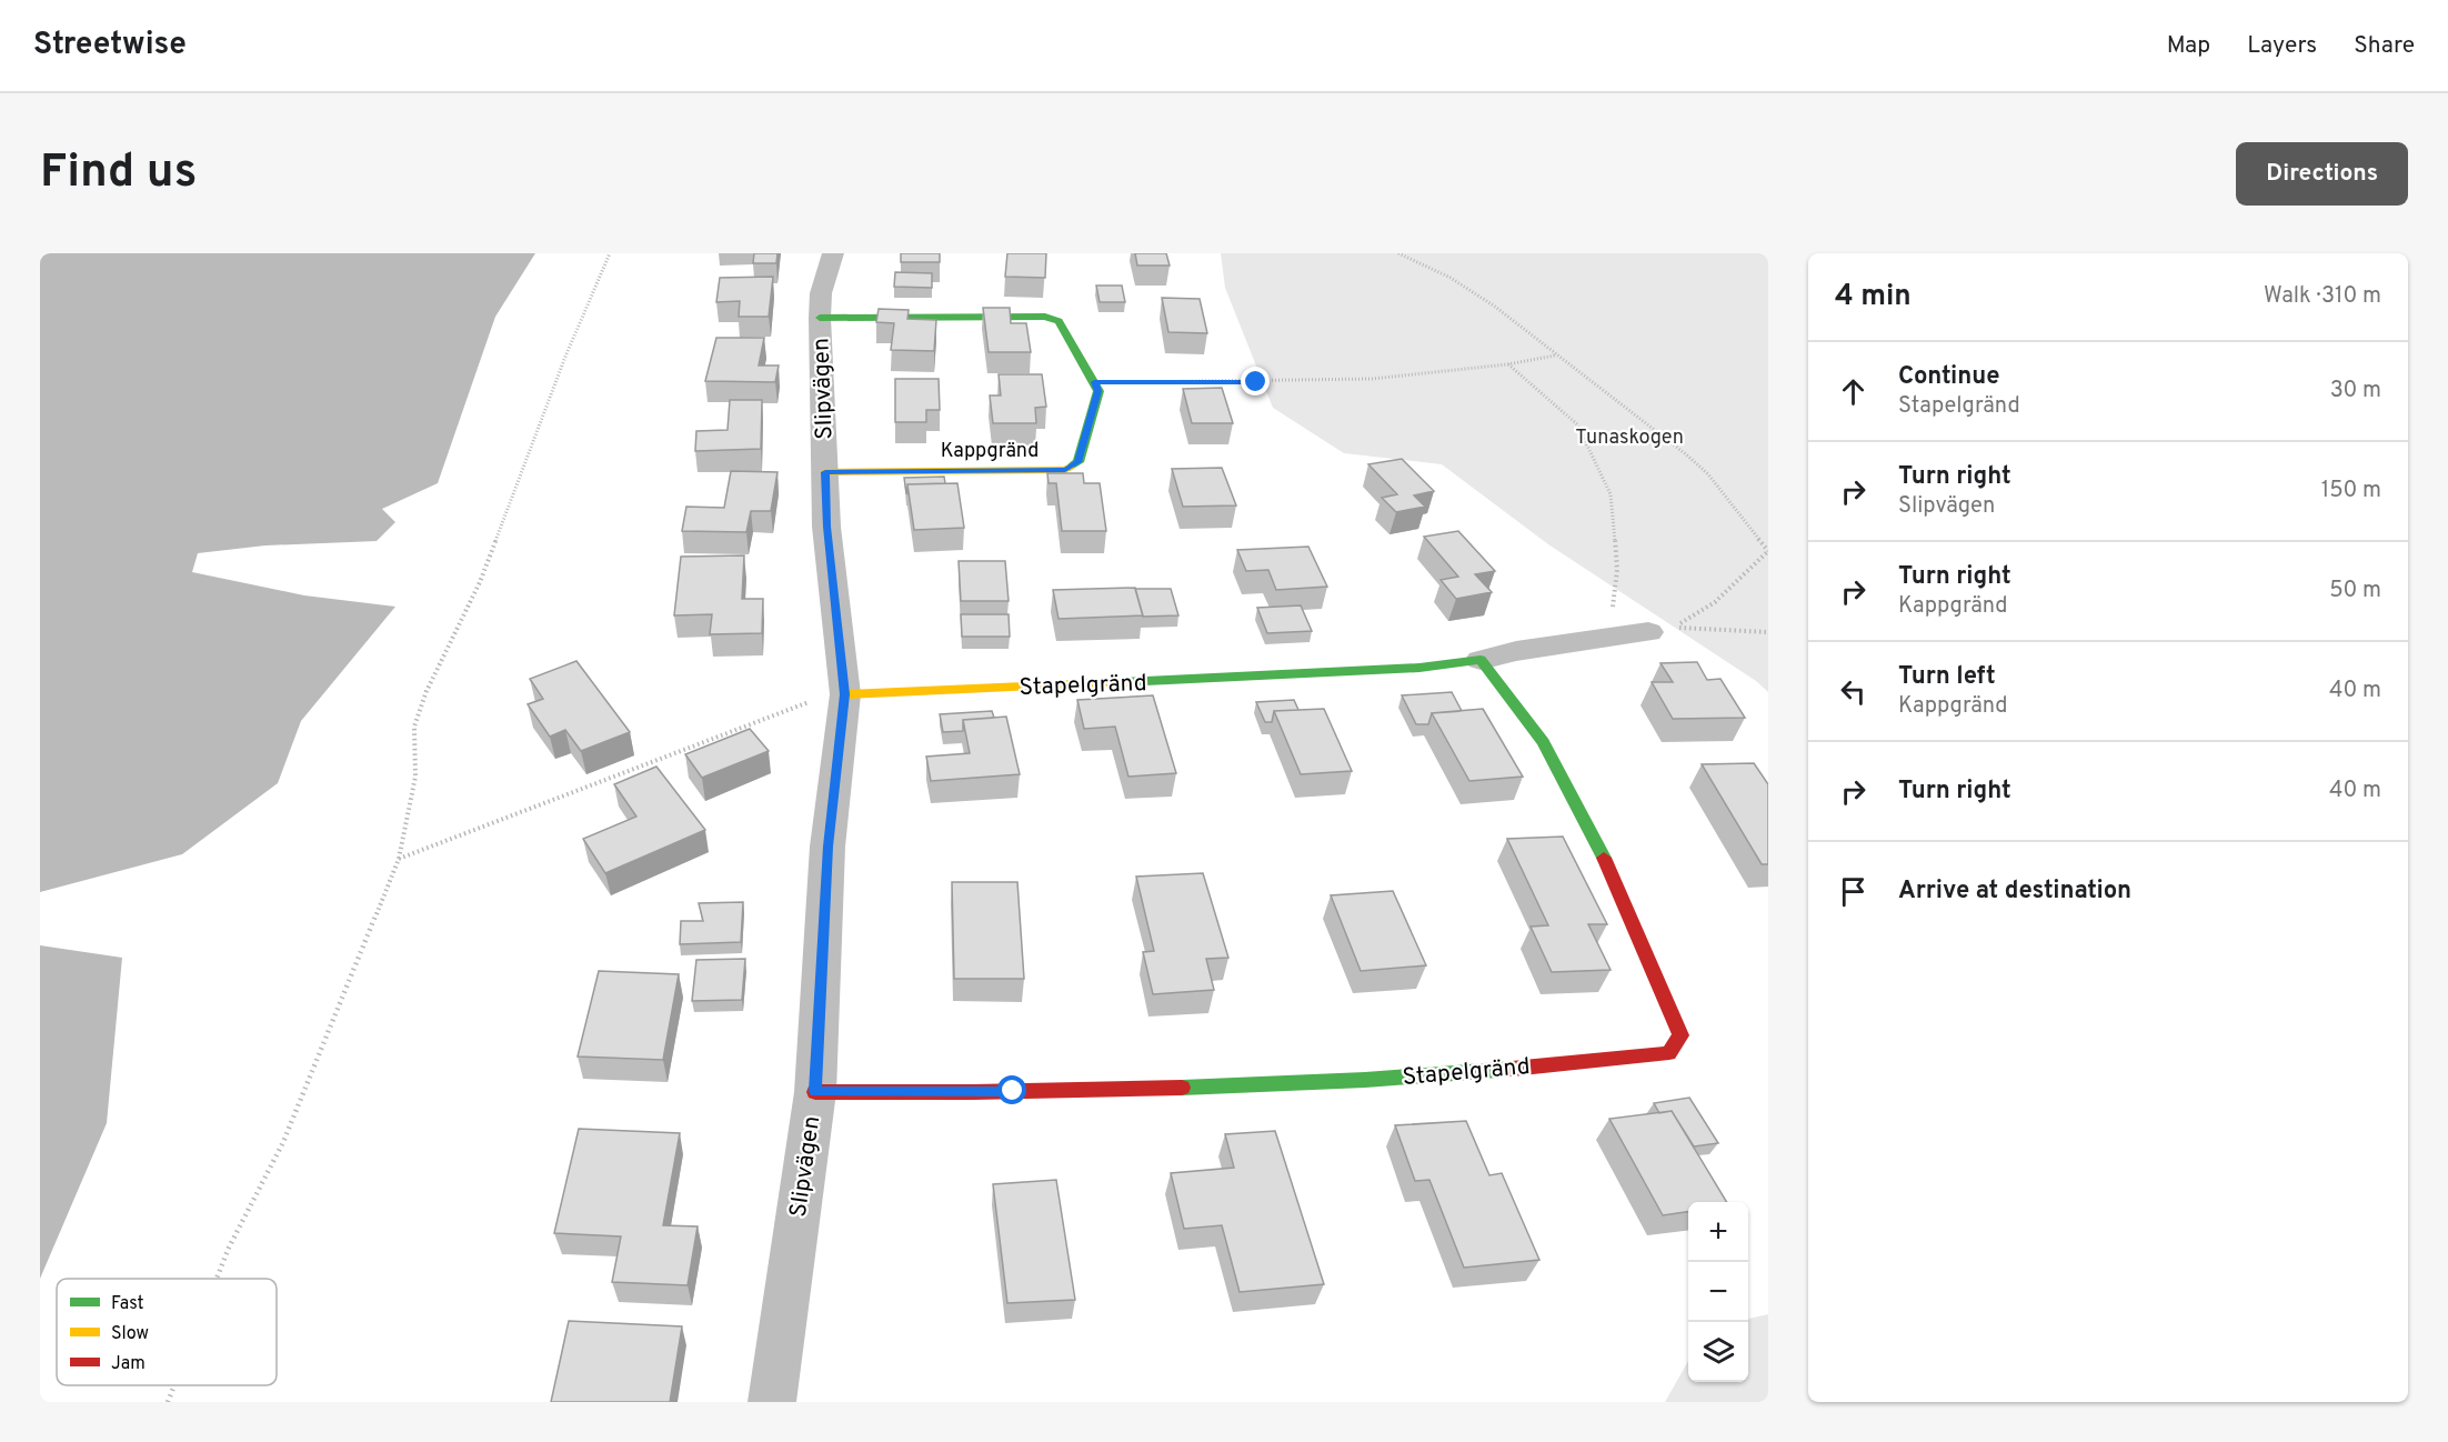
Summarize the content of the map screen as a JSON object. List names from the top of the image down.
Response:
{
  "streets": {
    "street": ["Slipvägen", "Kappgränd", "Stapelgränd"]
  },
  "crossings": [
    ["Slipvägen", "Kappgränd"],
    ["Slipvägen", "Stapelgränd"]
  ],
  "parks": ["Tunaskogen"],
  "legend": ["Fast", "Slow", "Jam"],
  "page": {
    "header": "Streetwise",
    "nav": ["Map", "Layers", "Share"],
    "buttons": "Directions",
    "title": "Find us",
    "heading": ["4 min", "Walk · 310 m"],
    "list": [
      ["Continue", "Stapelgränd", "30 m"],
      ["Turn right", "Slipvägen", "150 m"],
      ["Turn right", "Kappgränd", "50 m"],
      ["Turn left", "Kappgränd", "40 m"],
      ["Turn right", "40 m"],
      "Arrive at destination"
    ],
    "map_buttons": ["+", "−"]
  }
}
